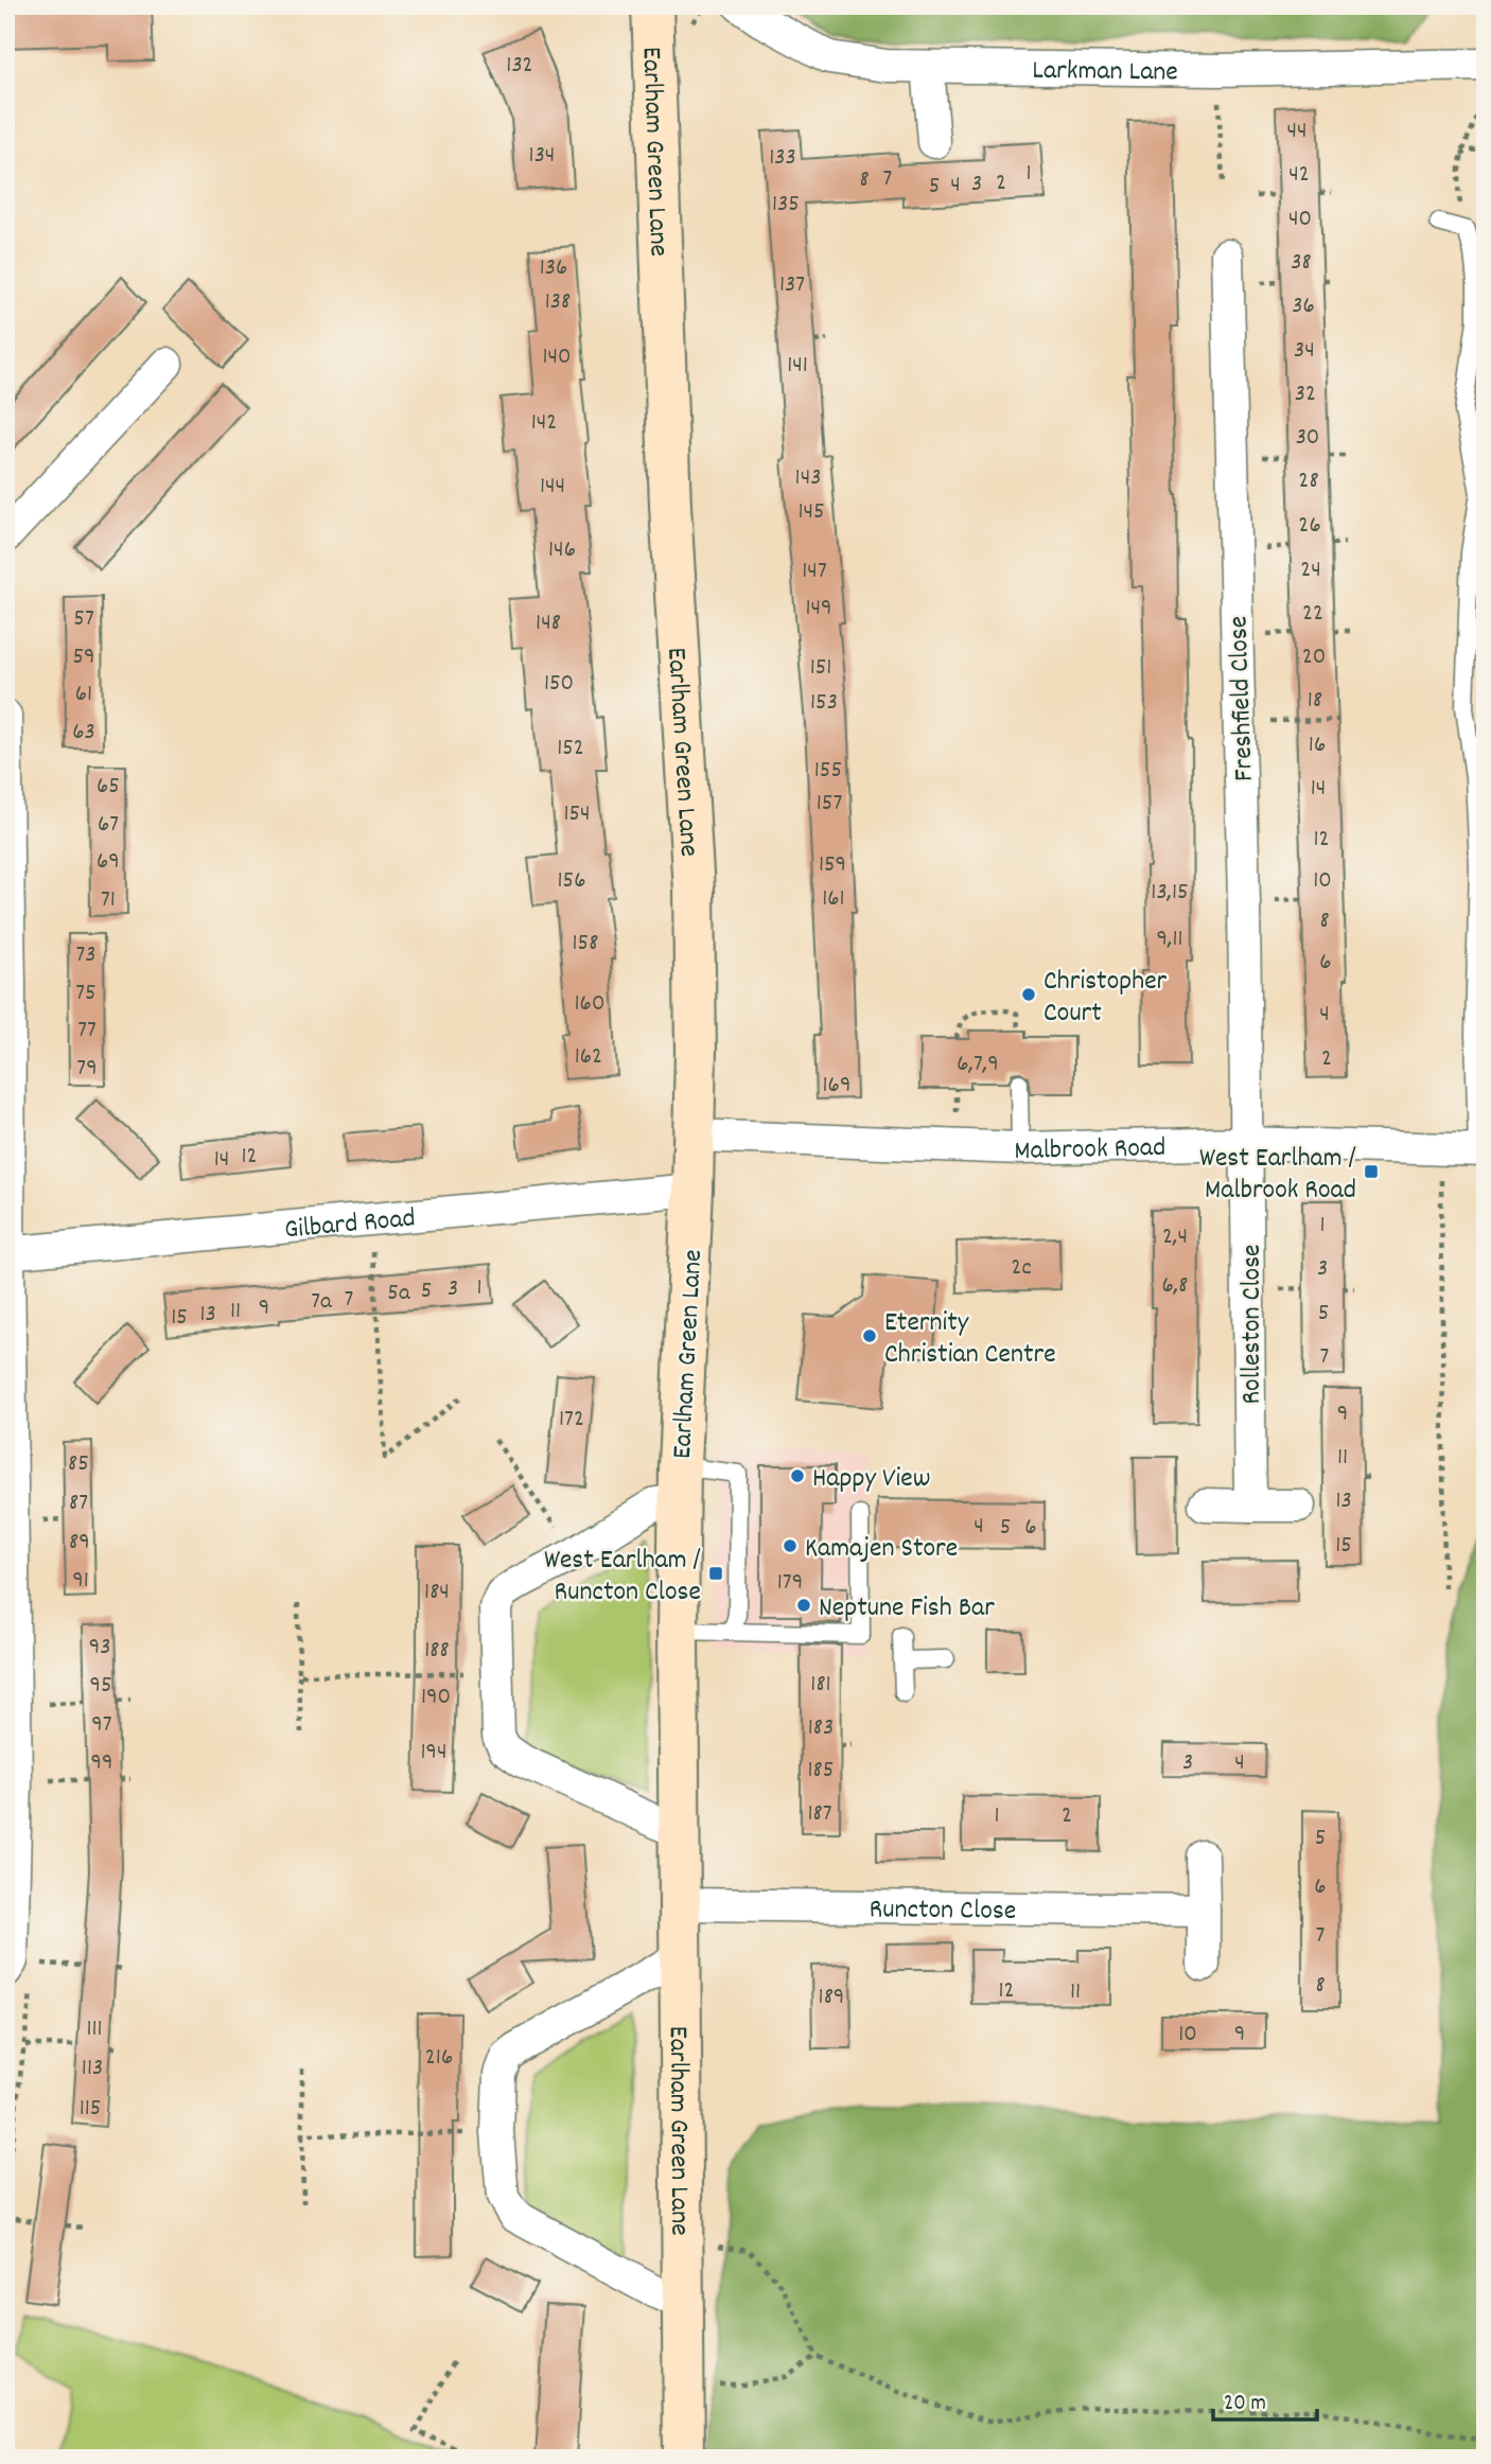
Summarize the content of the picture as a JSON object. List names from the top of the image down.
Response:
{
  "streets": {
    "street": [
      "Larkman Lane",
      "Earlham Green Lane",
      "Freshfield Close",
      "Malbrook Road",
      "Gilbard Road",
      "Rolleston Close",
      "Runcton Close"
    ]
  },
  "crossings": [
    ["Earlham Green Lane", "Malbrook Road"],
    ["Earlham Green Lane", "Gilbard Road"],
    ["Earlham Green Lane", "Runcton Close"],
    ["Freshfield Close", "Malbrook Road"],
    ["Freshfield Close", "Rolleston Close"],
    ["Malbrook Road", "Rolleston Close"]
  ],
  "places": {
    "other": [
      "Christopher Court",
      "Eternity Christian Centre",
      "Happy View",
      "Kamajen Store",
      "Neptune Fish Bar"
    ],
    "transit": ["West Earlham / Malbrook Road", "West Earlham / Runcton Close"]
  },
  "house_numbers": [
    "132",
    "44",
    "134",
    "133",
    "1",
    "42",
    "7",
    "8",
    "2",
    "3",
    "4",
    "5",
    "135",
    "40",
    "38",
    "136",
    "137",
    "138",
    "36",
    "34",
    "140",
    "141",
    "32",
    "142",
    "30",
    "143",
    "28",
    "144",
    "145",
    "26",
    "146",
    "24",
    "147",
    "149",
    "22",
    "57",
    "148",
    "59",
    "20",
    "151",
    "150",
    "61",
    "18",
    "153",
    "63",
    "16",
    "152",
    "155",
    "65",
    "14",
    "157",
    "154",
    "67",
    "12",
    "69",
    "159",
    "156",
    "10",
    "13,15",
    "161",
    "71",
    "8",
    "9,11",
    "158",
    "73",
    "6",
    "75",
    "160",
    "4",
    "77",
    "162",
    "2",
    "6,7,9",
    "79",
    "169",
    "12",
    "14",
    "1",
    "2,4",
    "2c",
    "3",
    "6,8",
    "1",
    "3",
    "5",
    "5a",
    "7",
    "7a",
    "9",
    "11",
    "5",
    "13",
    "15",
    "7",
    "9",
    "172",
    "11",
    "85",
    "13",
    "87",
    "4",
    "5",
    "6",
    "89",
    "15",
    "91",
    "179",
    "184",
    "93",
    "188",
    "181",
    "95",
    "190",
    "97",
    "183",
    "194",
    "99",
    "3",
    "4",
    "185",
    "187",
    "1",
    "2",
    "5",
    "6",
    "7",
    "8",
    "12",
    "11",
    "189",
    "111",
    "10",
    "9",
    "216",
    "113",
    "115"
  ],
  "scale_bar": "20 m"
}
